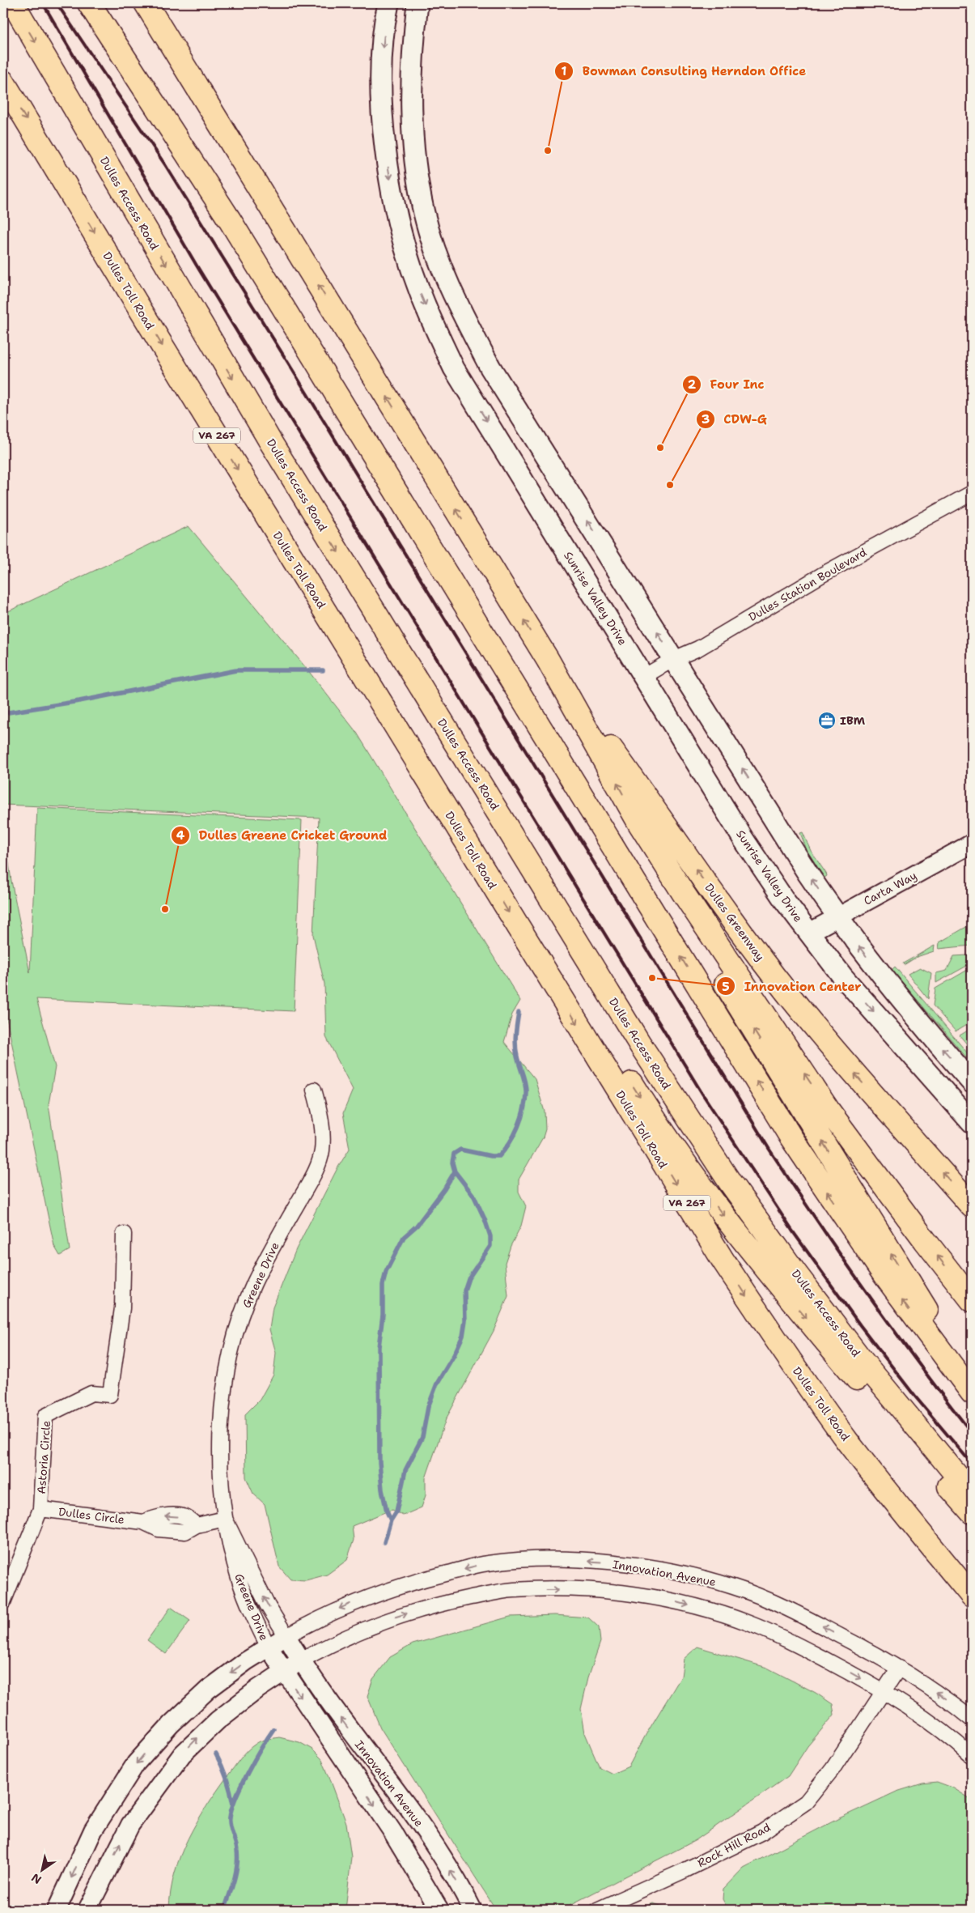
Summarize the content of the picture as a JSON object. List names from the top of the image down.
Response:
{
  "streets": {
    "highway": [
      "Dulles Access Road",
      "Dulles Toll Road",
      "VA 267",
      "Dulles Greenway"
    ],
    "main road": ["Sunrise Valley Drive"],
    "street": [
      "Dulles Station Boulevard",
      "Carta Way",
      "Greene Drive",
      "Astoria Circle",
      "Dulles Circle",
      "Innovation Avenue",
      "Rock Hill Road"
    ]
  },
  "crossings": [
    ["Dulles Station Boulevard", "Sunrise Valley Drive"],
    ["Sunrise Valley Drive", "Carta Way"],
    ["Greene Drive", "Dulles Circle"],
    ["Greene Drive", "Innovation Avenue"],
    ["Astoria Circle", "Dulles Circle"],
    ["Innovation Avenue", "Rock Hill Road"]
  ],
  "places": {
    "other": [
      "Bowman Consulting Herndon Office",
      "Four Inc",
      "CDW-G",
      "Dulles Greene Cricket Ground",
      "Innovation Center"
    ],
    "office": ["IBM"]
  },
  "north": "bottom left"
}
